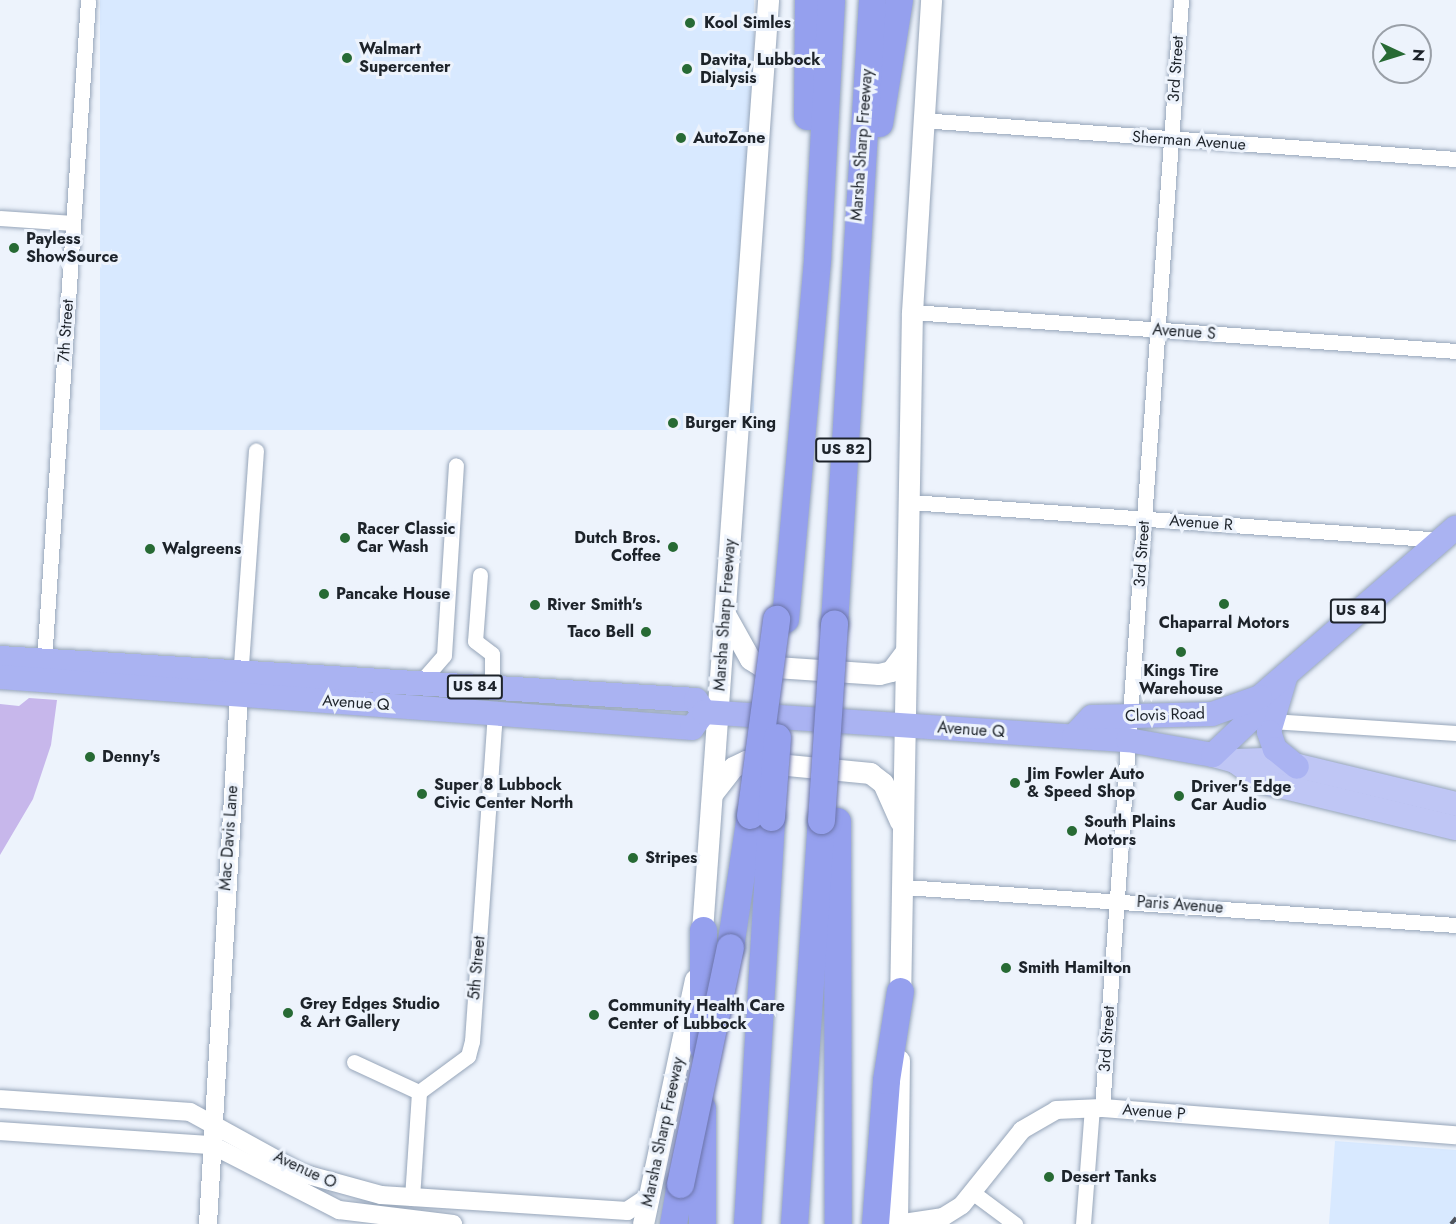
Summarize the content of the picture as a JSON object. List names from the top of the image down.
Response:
{
  "streets": {
    "highway": [
      "Marsha Sharp Freeway",
      "US 82",
      "US 84",
      "Avenue Q",
      "Clovis Road"
    ],
    "street": [
      "3rd Street",
      "Sherman Avenue",
      "7th Street",
      "Avenue S",
      "Avenue R",
      "Mac Davis Lane",
      "Paris Avenue",
      "5th Street",
      "Avenue P",
      "Avenue O"
    ]
  },
  "crossings": [
    ["3rd Street", "Sherman Avenue"],
    ["3rd Street", "Avenue S"],
    ["3rd Street", "Avenue R"],
    ["3rd Street", "Avenue Q"],
    ["3rd Street", "Clovis Road"],
    ["3rd Street", "Paris Avenue"],
    ["3rd Street", "Avenue P"],
    ["Marsha Sharp Freeway", "Avenue Q"],
    ["Marsha Sharp Freeway", "Avenue O"],
    ["7th Street", "Avenue Q"],
    ["Avenue R", "Clovis Road"],
    ["Avenue Q", "Clovis Road"],
    ["Avenue Q", "Mac Davis Lane"],
    ["Avenue Q", "5th Street"],
    ["Mac Davis Lane", "Avenue O"]
  ],
  "places": [
    "Kool Simles",
    "Walmart Supercenter",
    "Davita, Lubbock Dialysis",
    "AutoZone",
    "Payless ShowSource",
    "Burger King",
    "Racer Classic Car Wash",
    "Dutch Bros. Coffee",
    "Walgreens",
    "Pancake House",
    "Chaparral Motors",
    "River Smith's",
    "Taco Bell",
    "Kings Tire Warehouse",
    "Denny's",
    "Jim Fowler Auto & Speed Shop",
    "Super 8 Lubbock Civic Center North",
    "Driver's Edge Car Audio",
    "South Plains Motors",
    "Stripes",
    "Smith Hamilton",
    "Grey Edges Studio & Art Gallery",
    "Community Health Care Center of Lubbock",
    "Desert Tanks"
  ],
  "north": "right"
}
